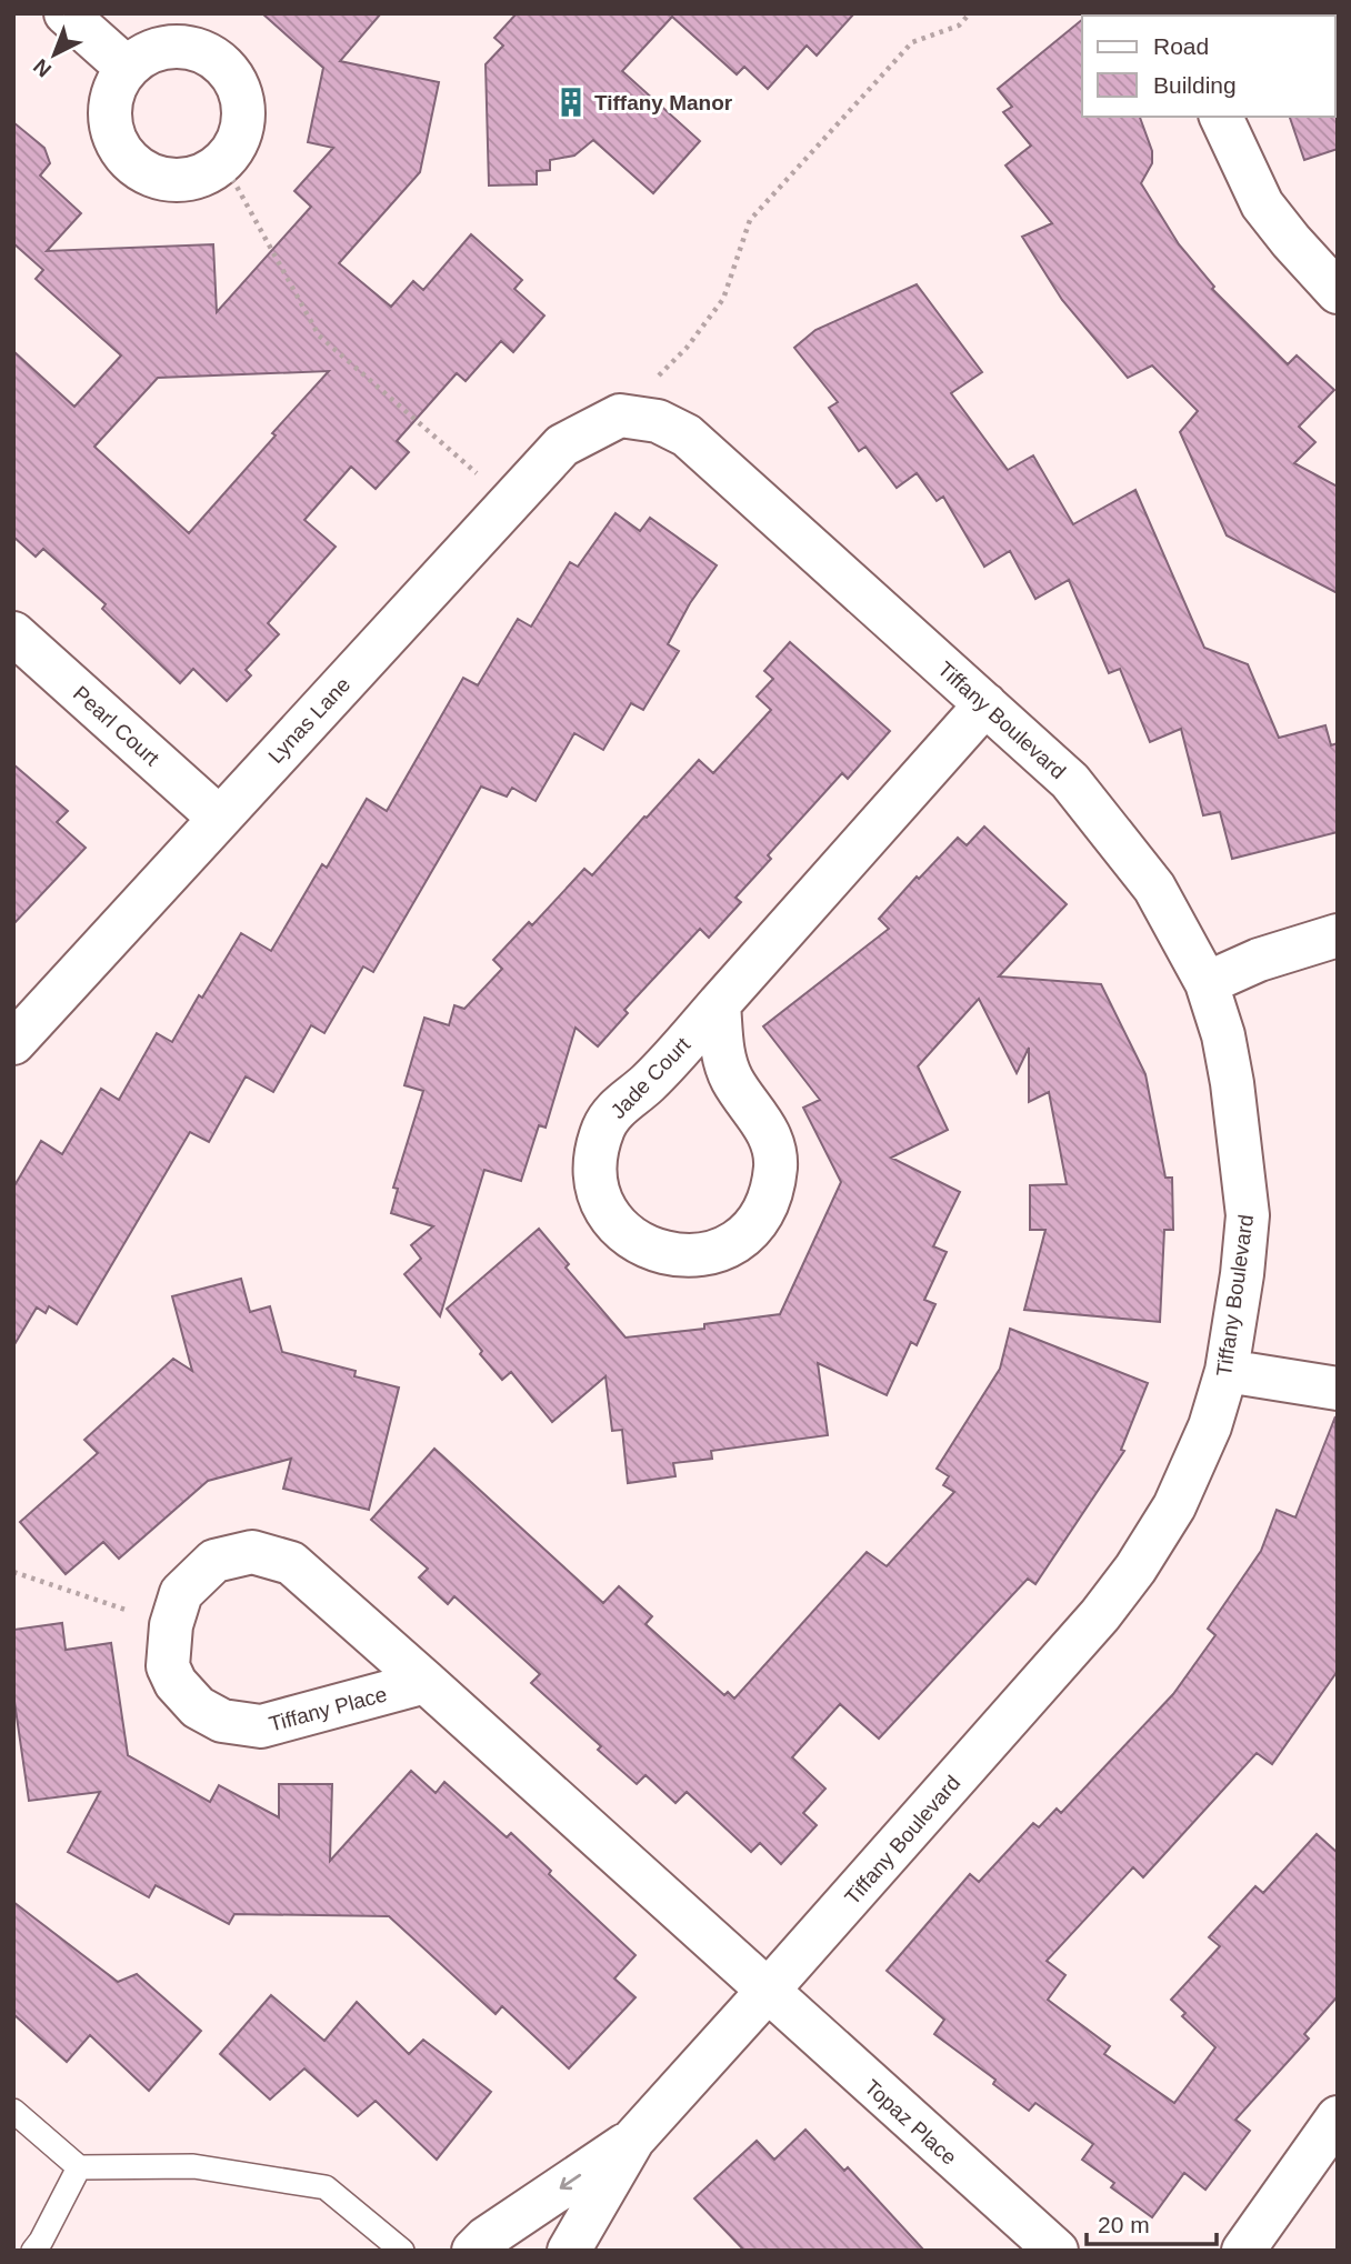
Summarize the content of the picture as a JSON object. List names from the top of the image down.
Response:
{
  "streets": {
    "street": [
      "Lynas Lane",
      "Tiffany Boulevard",
      "Pearl Court",
      "Jade Court",
      "Tiffany Place",
      "Topaz Place"
    ]
  },
  "crossings": [
    ["Lynas Lane", "Tiffany Boulevard"],
    ["Lynas Lane", "Pearl Court"],
    ["Tiffany Boulevard", "Jade Court"],
    ["Tiffany Boulevard", "Tiffany Place"],
    ["Tiffany Boulevard", "Topaz Place"],
    ["Tiffany Place", "Topaz Place"]
  ],
  "places": {
    "building": ["Tiffany Manor"]
  },
  "legend": ["Road", "Building"],
  "scale_bar": "20 m",
  "north": "bottom left"
}
